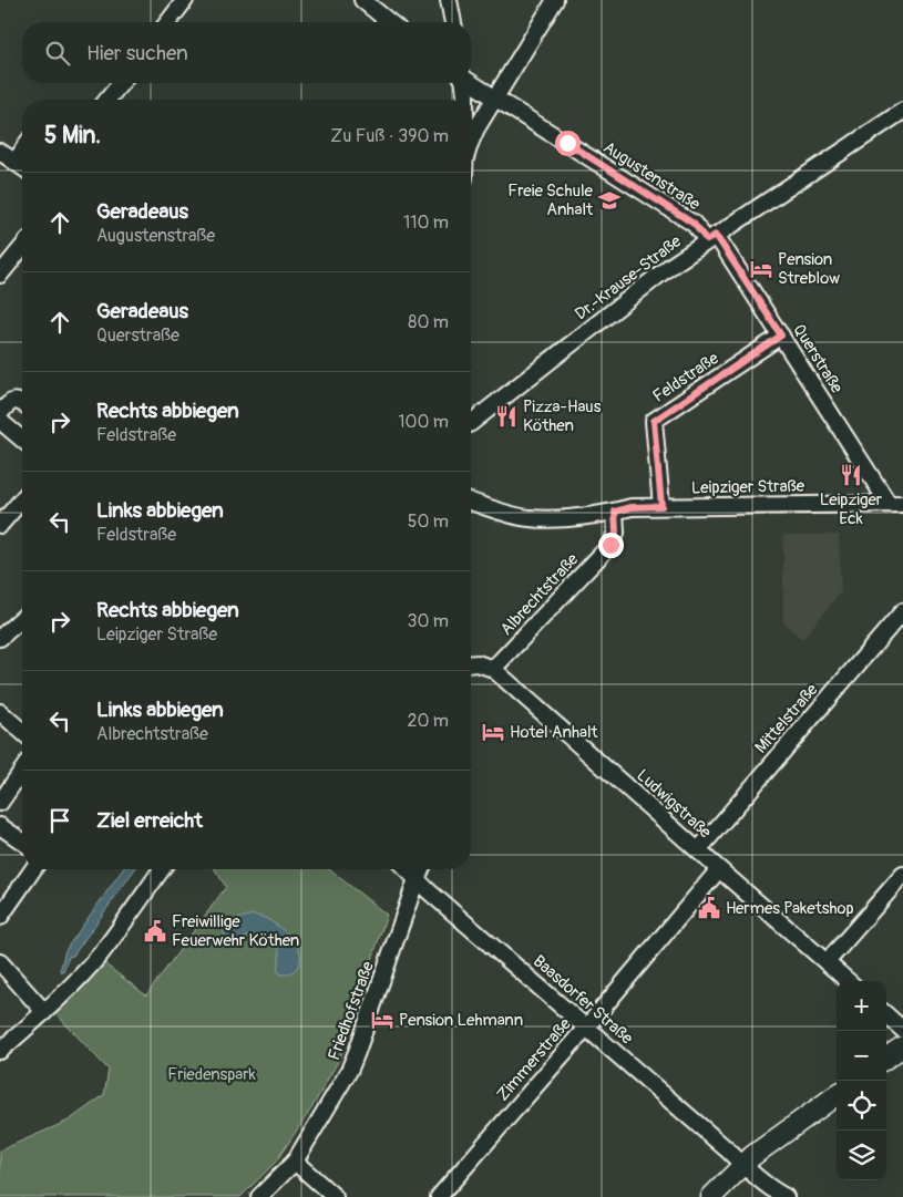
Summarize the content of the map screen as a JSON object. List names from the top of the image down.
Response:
{
  "streets": {
    "street": [
      "Augustenstraße",
      "Dr.-Krause-Straße",
      "Querstraße",
      "Feldstraße",
      "Leipziger Straße",
      "Albrechtstraße",
      "Mittelstraße",
      "Ludwigstraße",
      "Baasdorfer Straße",
      "Friedhofstraße",
      "Zimmerstraße"
    ]
  },
  "crossings": [
    ["Augustenstraße", "Dr.-Krause-Straße"],
    ["Augustenstraße", "Querstraße"],
    ["Dr.-Krause-Straße", "Querstraße"],
    ["Querstraße", "Feldstraße"],
    ["Querstraße", "Leipziger Straße"],
    ["Feldstraße", "Leipziger Straße"],
    ["Leipziger Straße", "Albrechtstraße"],
    ["Albrechtstraße", "Ludwigstraße"],
    ["Mittelstraße", "Ludwigstraße"],
    ["Ludwigstraße", "Zimmerstraße"],
    ["Baasdorfer Straße", "Friedhofstraße"],
    ["Baasdorfer Straße", "Zimmerstraße"]
  ],
  "parks": ["Friedenspark"],
  "places": {
    "school or university": ["Freie Schule Anhalt"],
    "hotel": ["Pension Streblow", "Hotel Anhalt", "Pension Lehmann"],
    "restaurant": ["Pizza-Haus Köthen", "Leipziger Eck"],
    "public building": ["Hermes Paketshop", "Freiwillige Feuerwehr Köthen"]
  },
  "page": {
    "search": "Hier suchen",
    "heading": ["5 Min.", "Zu Fuß · 390 m"],
    "list": [
      ["Geradeaus", "Augustenstraße", "110 m"],
      ["Geradeaus", "Querstraße", "80 m"],
      ["Rechts abbiegen", "Feldstraße", "100 m"],
      ["Links abbiegen", "Feldstraße", "50 m"],
      ["Rechts abbiegen", "Leipziger Straße", "30 m"],
      ["Links abbiegen", "Albrechtstraße", "20 m"],
      "Ziel erreicht"
    ],
    "map_buttons": ["+", "−"]
  }
}
